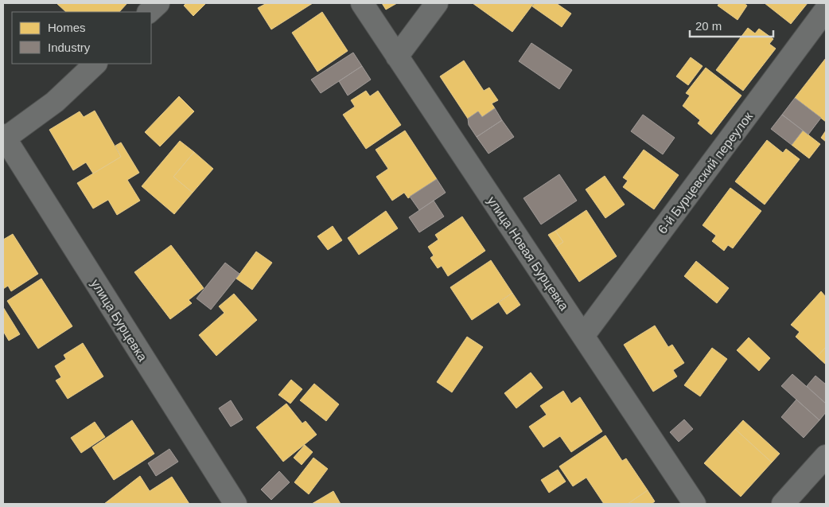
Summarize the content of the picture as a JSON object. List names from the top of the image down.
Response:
{
  "streets": {
    "street": ["6-й Бурцевский переулок", "улица Новая Бурцевка", "улица Бурцевка"]
  },
  "crossings": [
    ["6-й Бурцевский переулок", "улица Новая Бурцевка"]
  ],
  "legend": ["Homes", "Industry"],
  "scale_bar": "20 m"
}
